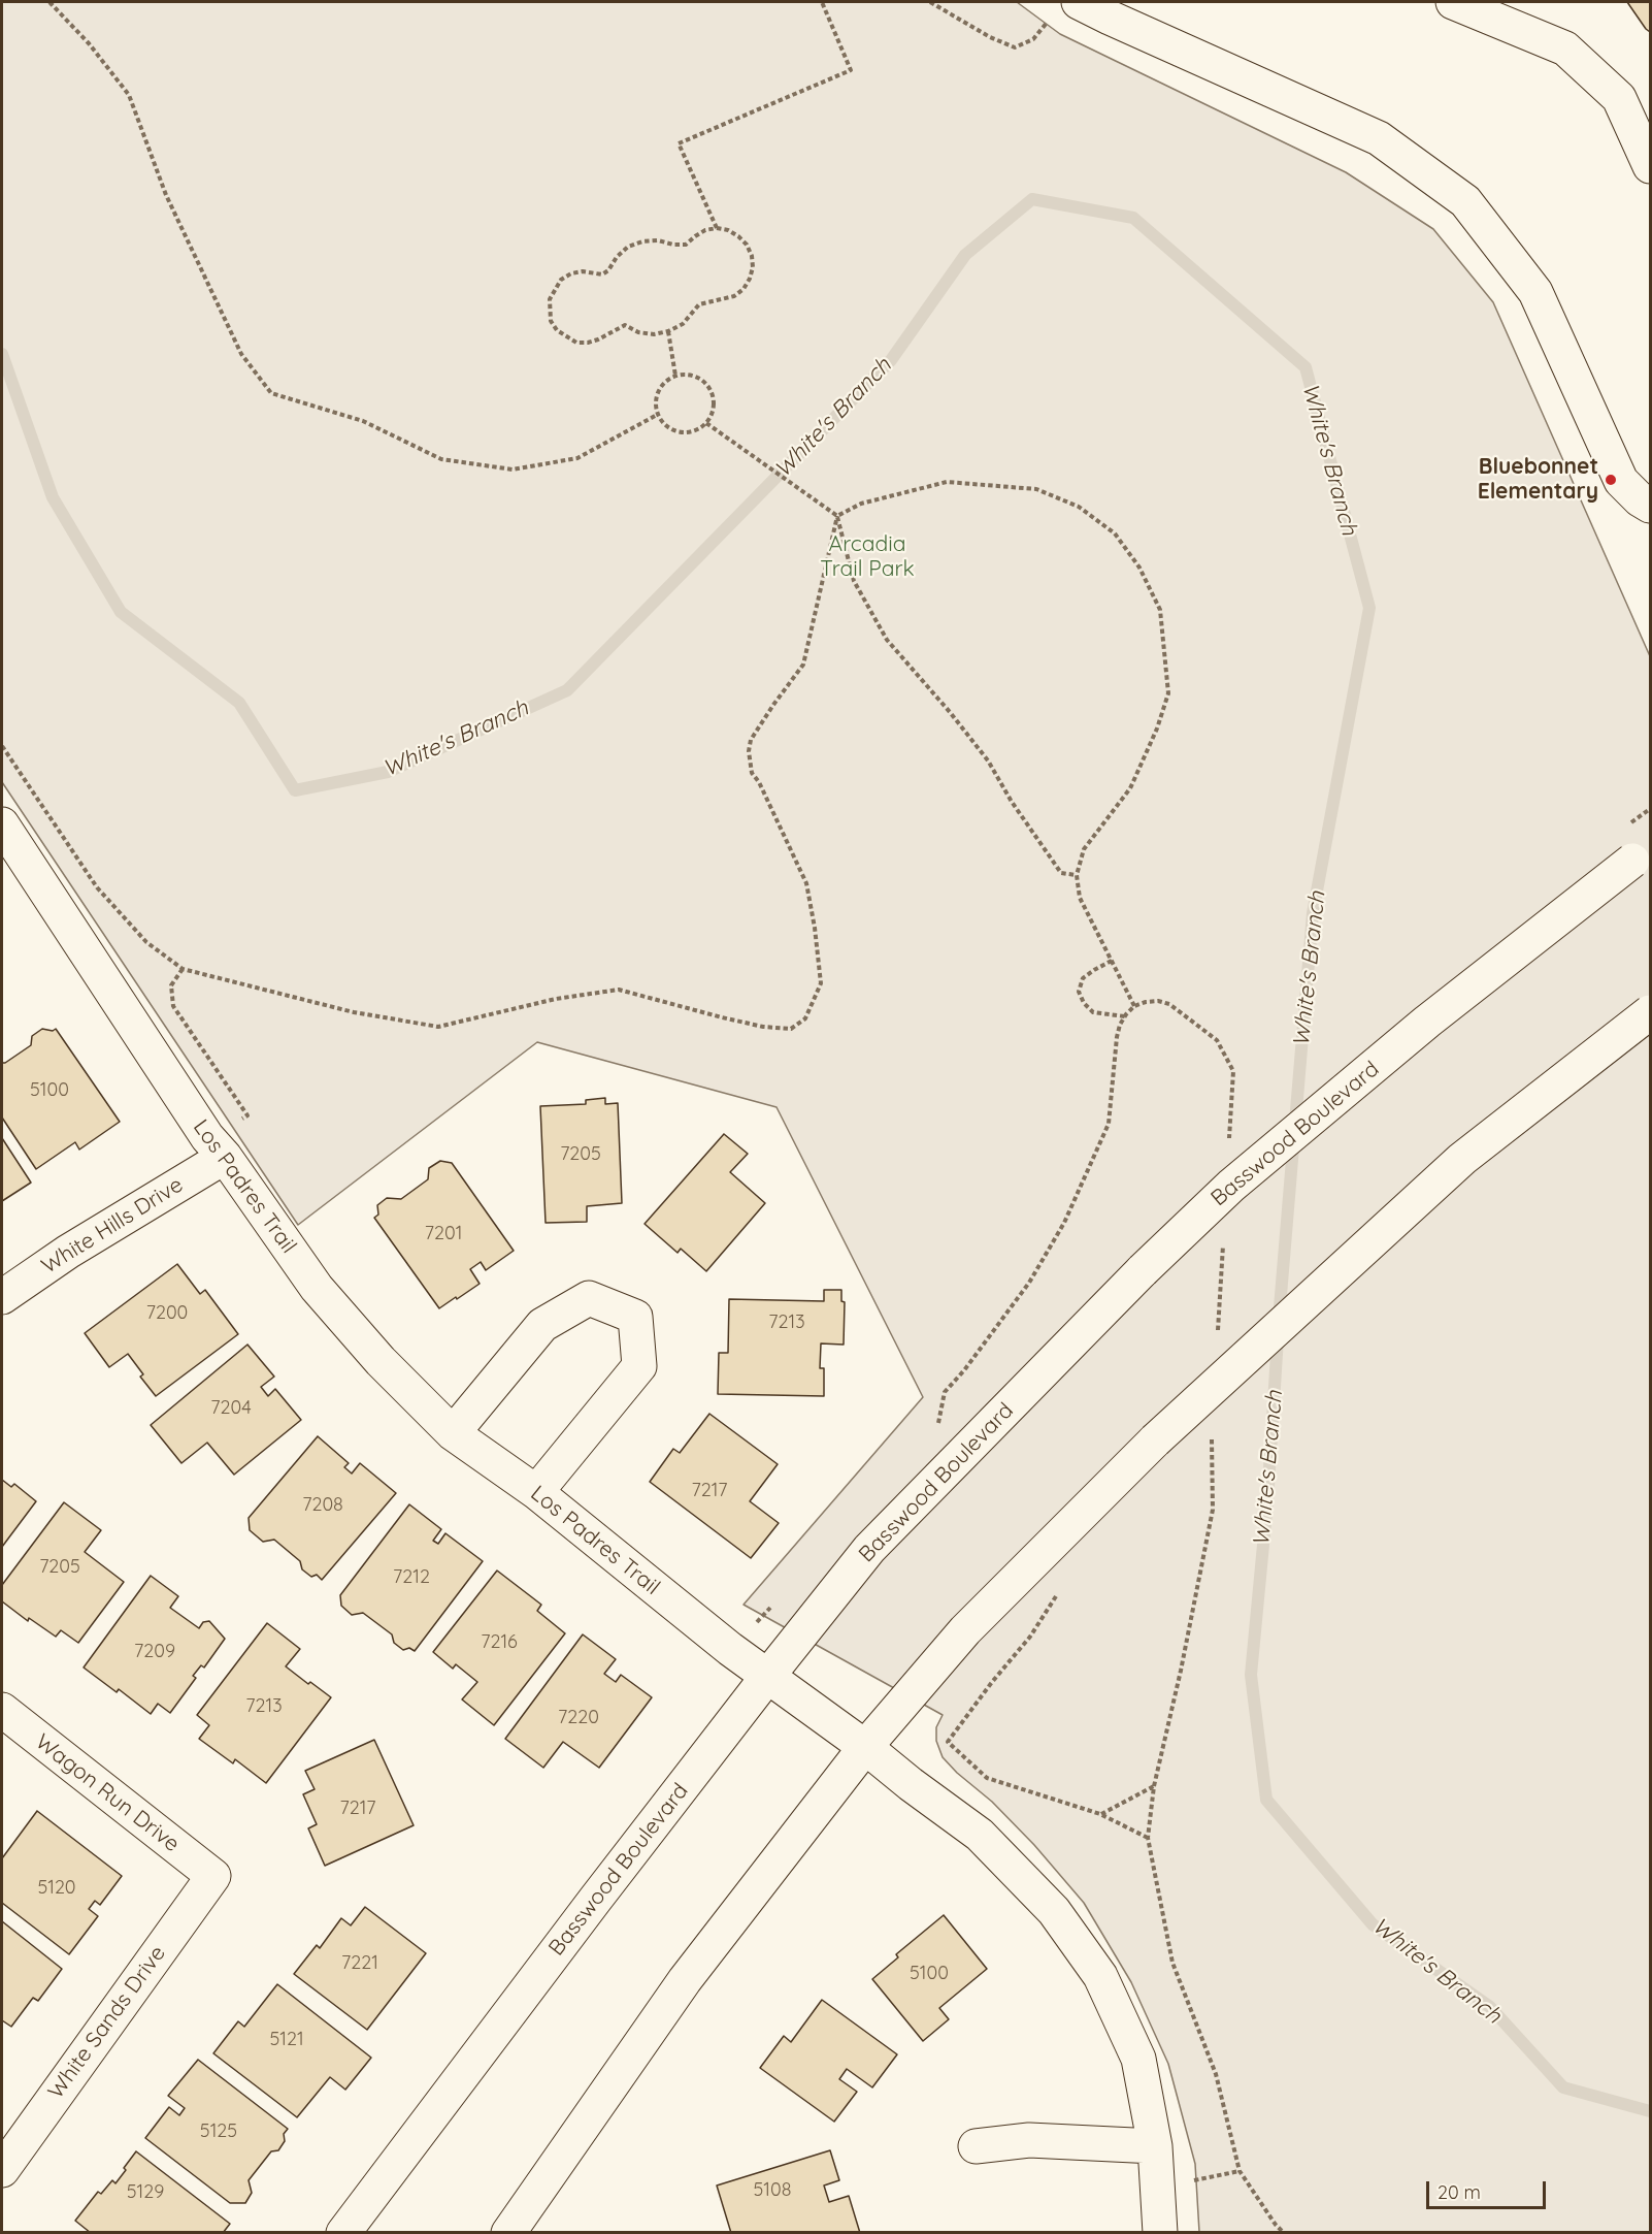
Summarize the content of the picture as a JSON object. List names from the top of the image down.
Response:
{
  "streets": {
    "main road": [
      "Basswood Boulevard",
      "Los Padres Trail",
      "White Hills Drive",
      "Wagon Run Drive",
      "White Sands Drive"
    ]
  },
  "crossings": [
    ["Basswood Boulevard", "Los Padres Trail"],
    ["Los Padres Trail", "White Hills Drive"],
    ["Wagon Run Drive", "White Sands Drive"]
  ],
  "water": ["White's Branch"],
  "parks": ["Arcadia Trail Park"],
  "places": ["Bluebonnet Elementary"],
  "house_numbers": [
    "5100",
    "7205",
    "7201",
    "7200",
    "7213",
    "7204",
    "7217",
    "7208",
    "7205",
    "7212",
    "7216",
    "7209",
    "7213",
    "7220",
    "7217",
    "5120",
    "7221",
    "5100",
    "5121",
    "5125",
    "5108",
    "5129"
  ],
  "scale_bar": "20 m"
}
